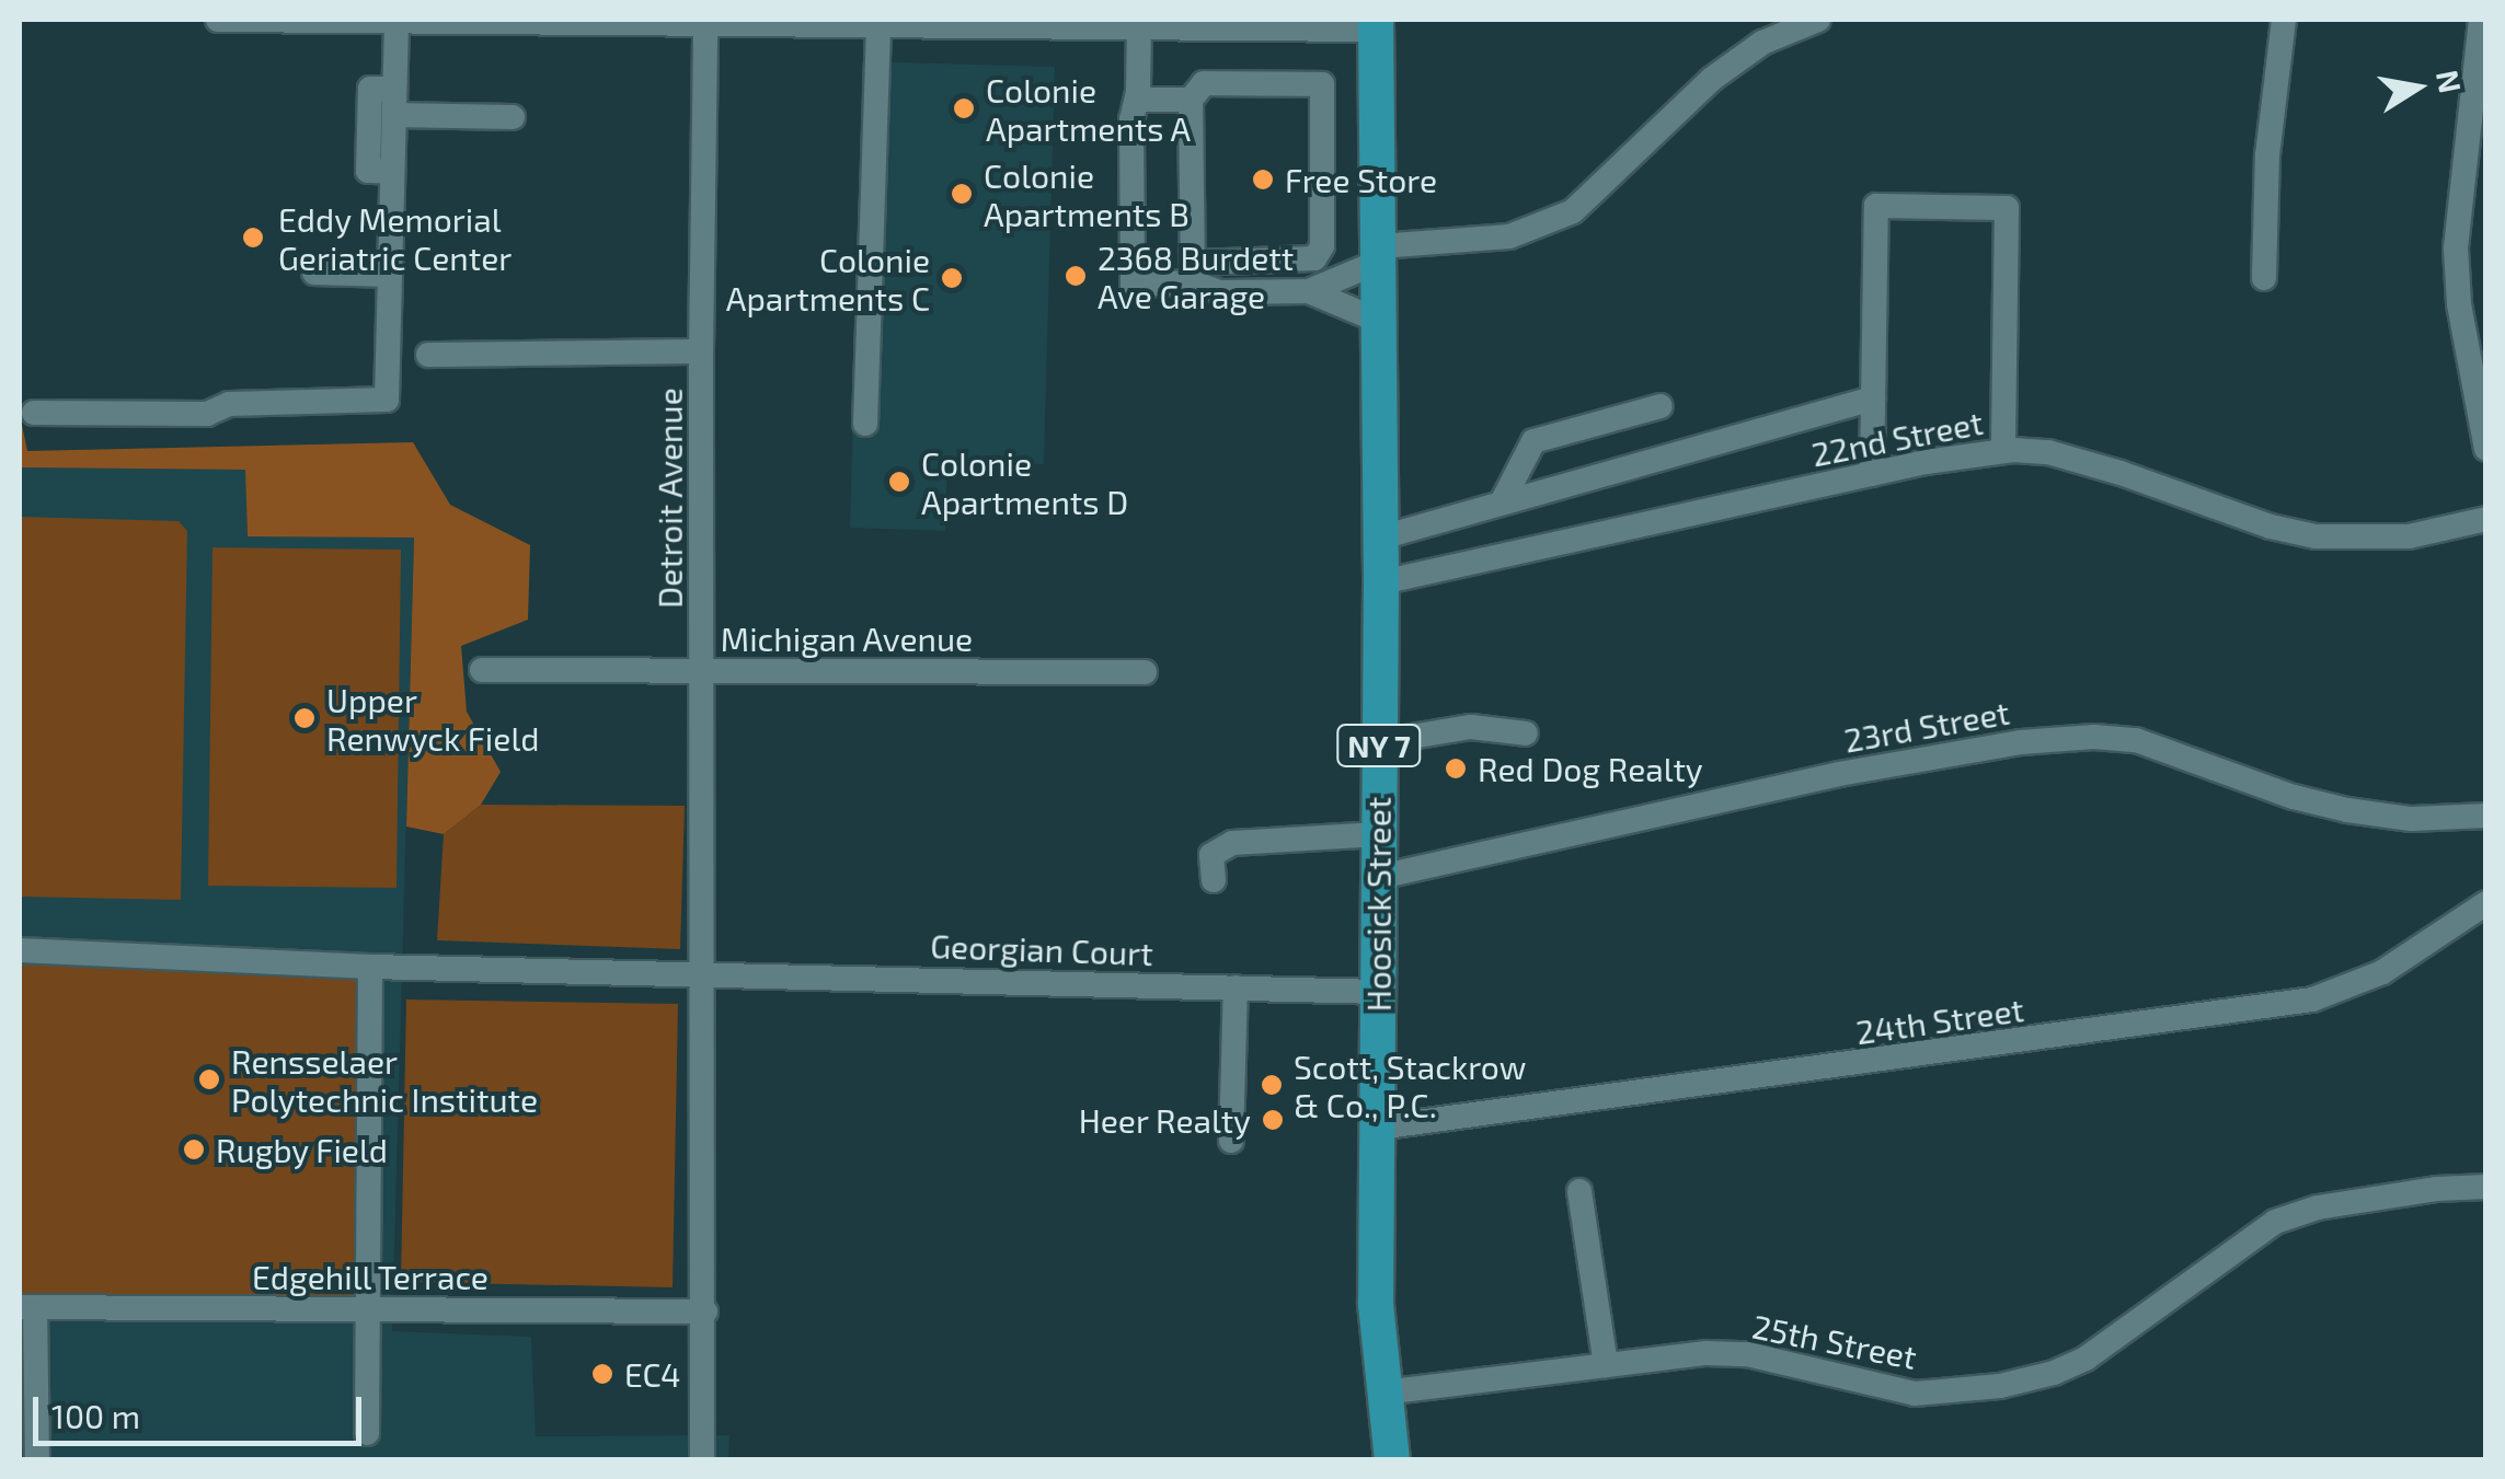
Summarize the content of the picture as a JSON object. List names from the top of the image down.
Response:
{
  "streets": {
    "highway": ["NY 7", "Hoosick Street"],
    "street": [
      "22nd Street",
      "Detroit Avenue",
      "Michigan Avenue",
      "23rd Street",
      "Georgian Court",
      "24th Street",
      "Edgehill Terrace",
      "25th Street"
    ]
  },
  "crossings": [
    ["22nd Street", "Hoosick Street"],
    ["Detroit Avenue", "Michigan Avenue"],
    ["Detroit Avenue", "Georgian Court"],
    ["Detroit Avenue", "Edgehill Terrace"],
    ["23rd Street", "Hoosick Street"],
    ["Hoosick Street", "Georgian Court"],
    ["Hoosick Street", "24th Street"],
    ["Hoosick Street", "25th Street"]
  ],
  "places": [
    "Colonie Apartments A",
    "Free Store",
    "Colonie Apartments B",
    "Eddy Memorial Geriatric Center",
    "2368 Burdett Ave Garage",
    "Colonie Apartments C",
    "Colonie Apartments D",
    "Upper Renwyck Field",
    "Red Dog Realty",
    "Rensselaer Polytechnic Institute",
    "Scott, Stackrow & Co., P.C.",
    "Heer Realty",
    "Rugby Field",
    "EC4"
  ],
  "scale_bar": "100 m",
  "north": "right"
}
